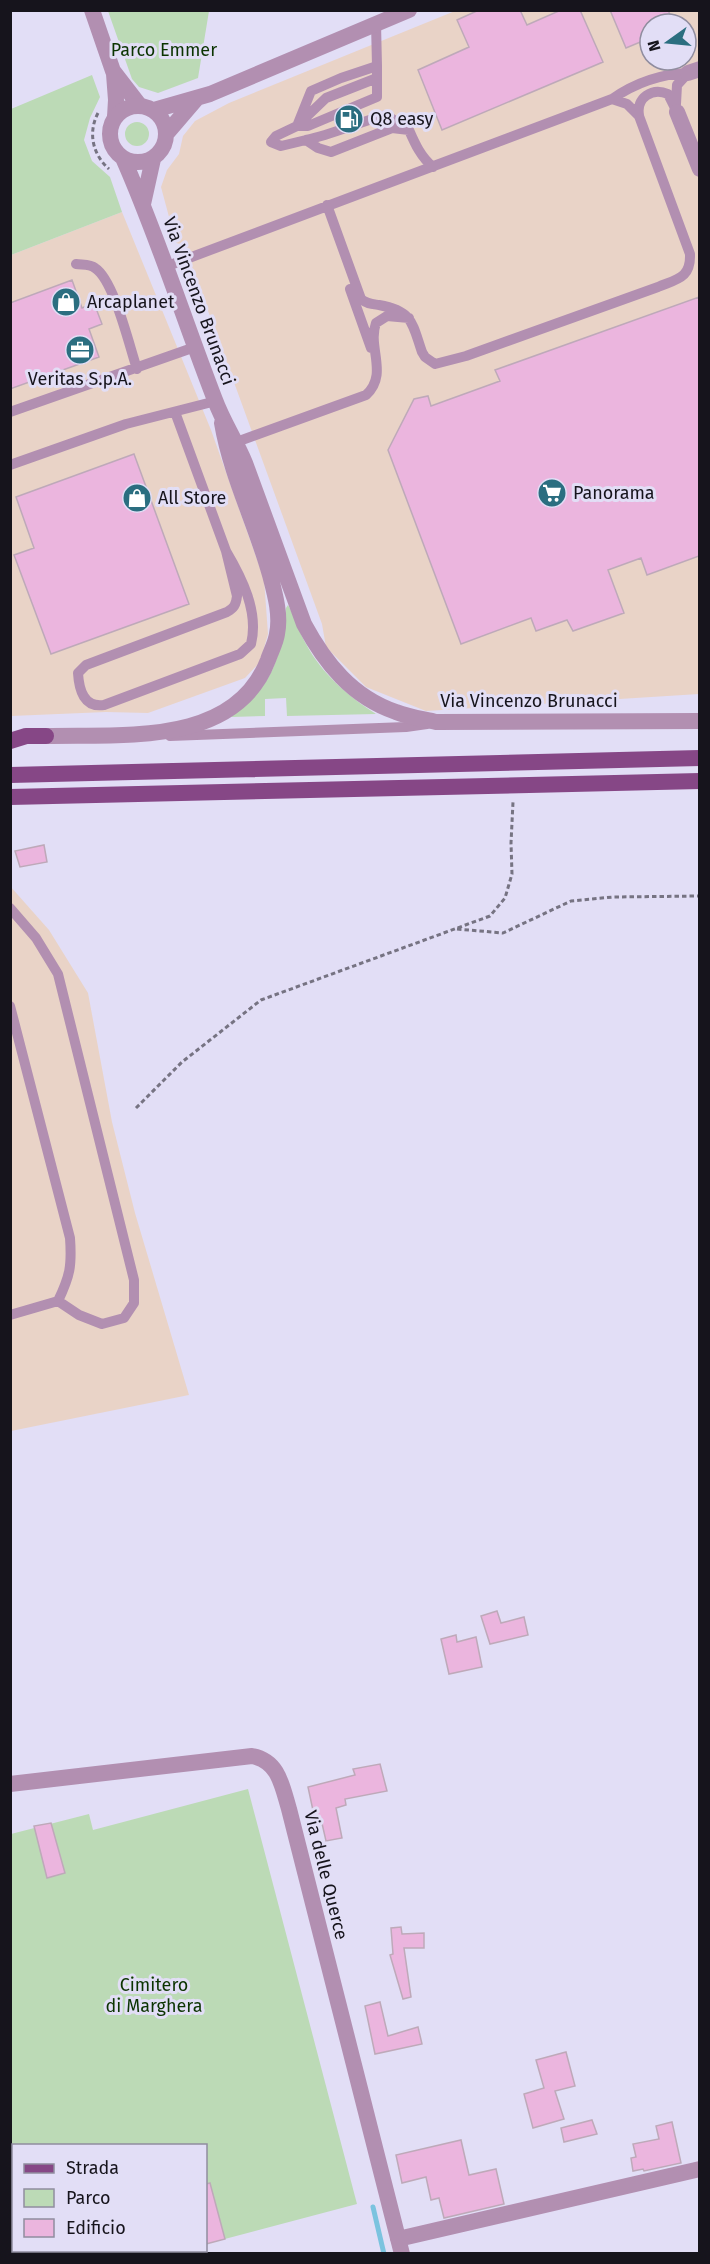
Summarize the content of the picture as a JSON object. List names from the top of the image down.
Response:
{
  "streets": {
    "street": ["Via Vincenzo Brunacci", "Via delle Querce"]
  },
  "parks": ["Parco Emmer", "Cimitero di Marghera"],
  "places": {
    "fuel station": ["Q8 easy"],
    "shop": ["Arcaplanet", "All Store"],
    "office": ["Veritas S.p.A."],
    "supermarket": ["Panorama"]
  },
  "legend": ["Strada", "Parco", "Edificio"],
  "north": "left"
}
